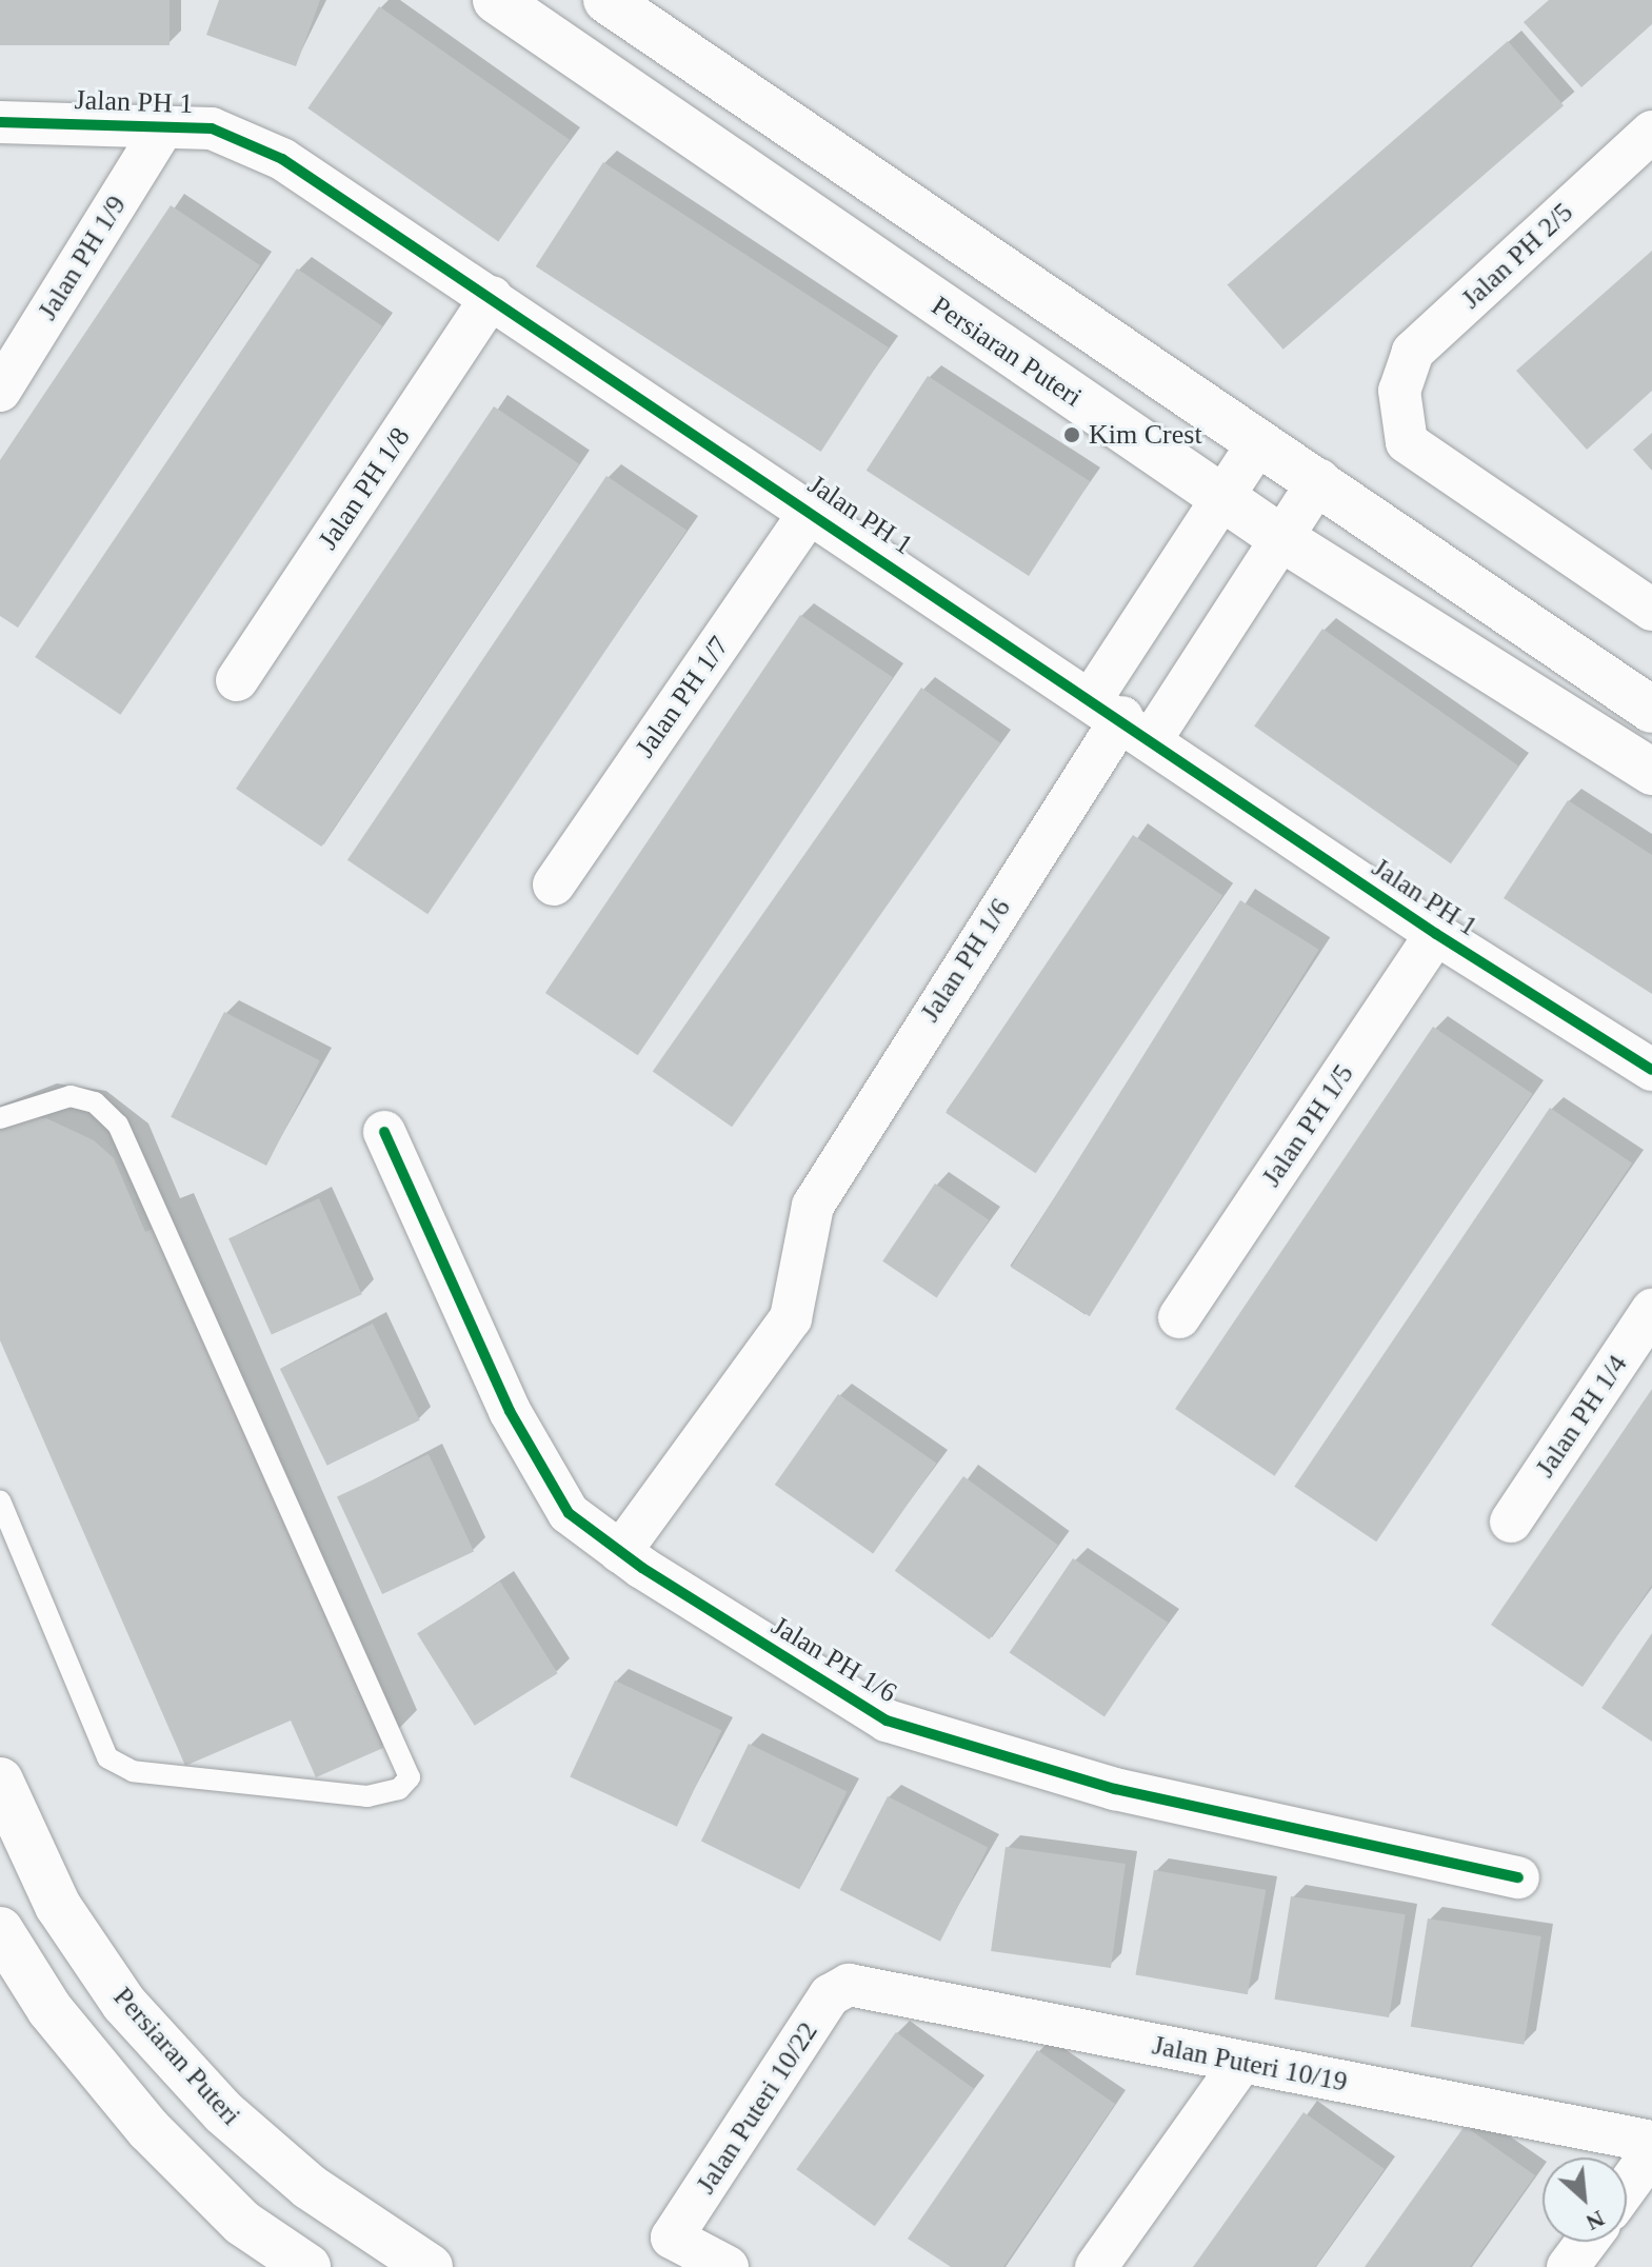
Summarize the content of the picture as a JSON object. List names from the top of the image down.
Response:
{
  "streets": {
    "main road": ["Persiaran Puteri"],
    "street": [
      "Jalan PH 1",
      "Jalan PH 2/5",
      "Jalan PH 1/9",
      "Jalan PH 1/8",
      "Jalan PH 1/7",
      "Jalan PH 1/6",
      "Jalan PH 1/5",
      "Jalan PH 1/4",
      "Jalan Puteri 10/19",
      "Jalan Puteri 10/22"
    ]
  },
  "crossings": [
    ["Jalan PH 1", "Jalan PH 1/9"],
    ["Jalan PH 1", "Jalan PH 1/8"],
    ["Jalan PH 1", "Jalan PH 1/7"],
    ["Jalan PH 1", "Jalan PH 1/6"],
    ["Jalan PH 1", "Jalan PH 1/5"],
    ["Jalan Puteri 10/19", "Jalan Puteri 10/22"]
  ],
  "places": ["Kim Crest"],
  "north": "bottom right"
}
